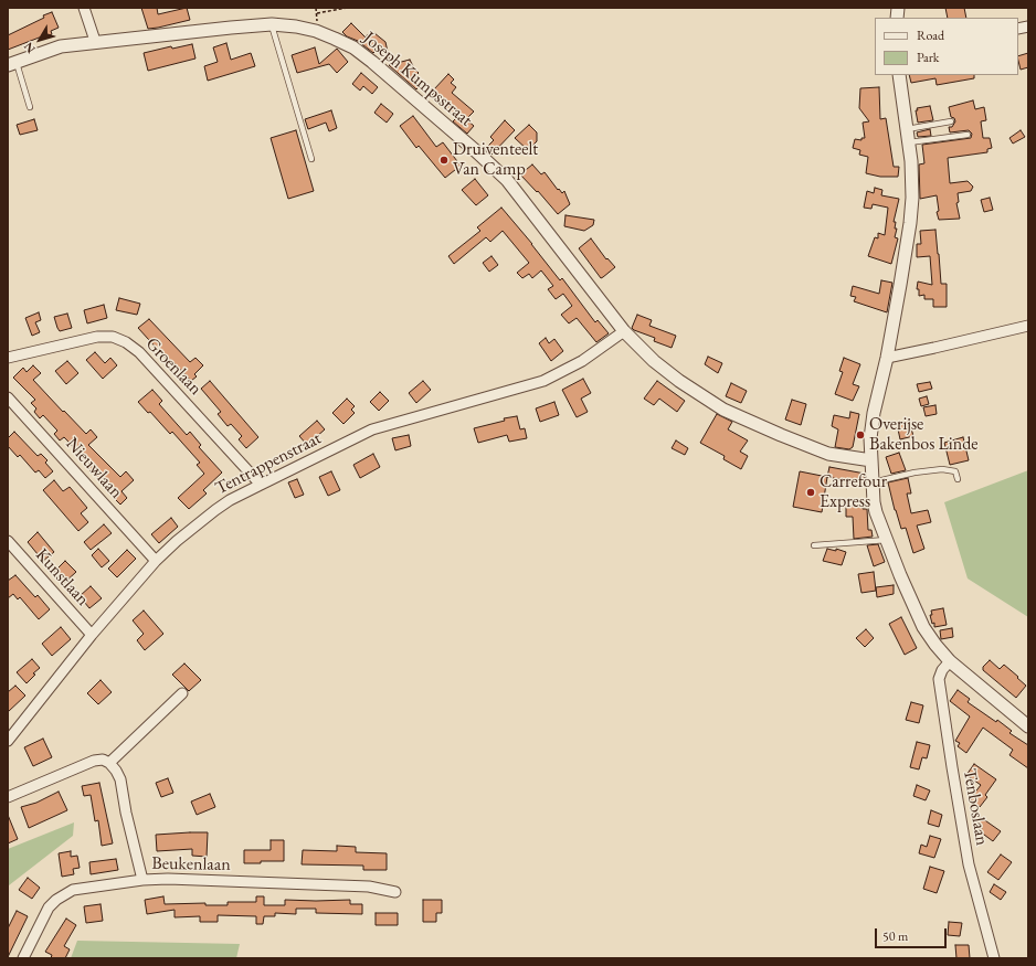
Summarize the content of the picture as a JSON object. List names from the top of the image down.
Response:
{
  "streets": {
    "street": [
      "Joseph Kumpsstraat",
      "Groenlaan",
      "Tentrappenstraat",
      "Nieuwlaan",
      "Kunstlaan",
      "Tenboslaan",
      "Beukenlaan"
    ]
  },
  "crossings": [
    ["Joseph Kumpsstraat", "Tentrappenstraat"],
    ["Groenlaan", "Tentrappenstraat"],
    ["Tentrappenstraat", "Nieuwlaan"],
    ["Tentrappenstraat", "Kunstlaan"]
  ],
  "places": ["Druiventeelt Van Camp", "Overijse Bakenbos Linde", "Carrefour Express"],
  "legend": ["Road", "Park"],
  "scale_bar": "50 m",
  "north": "bottom left"
}
